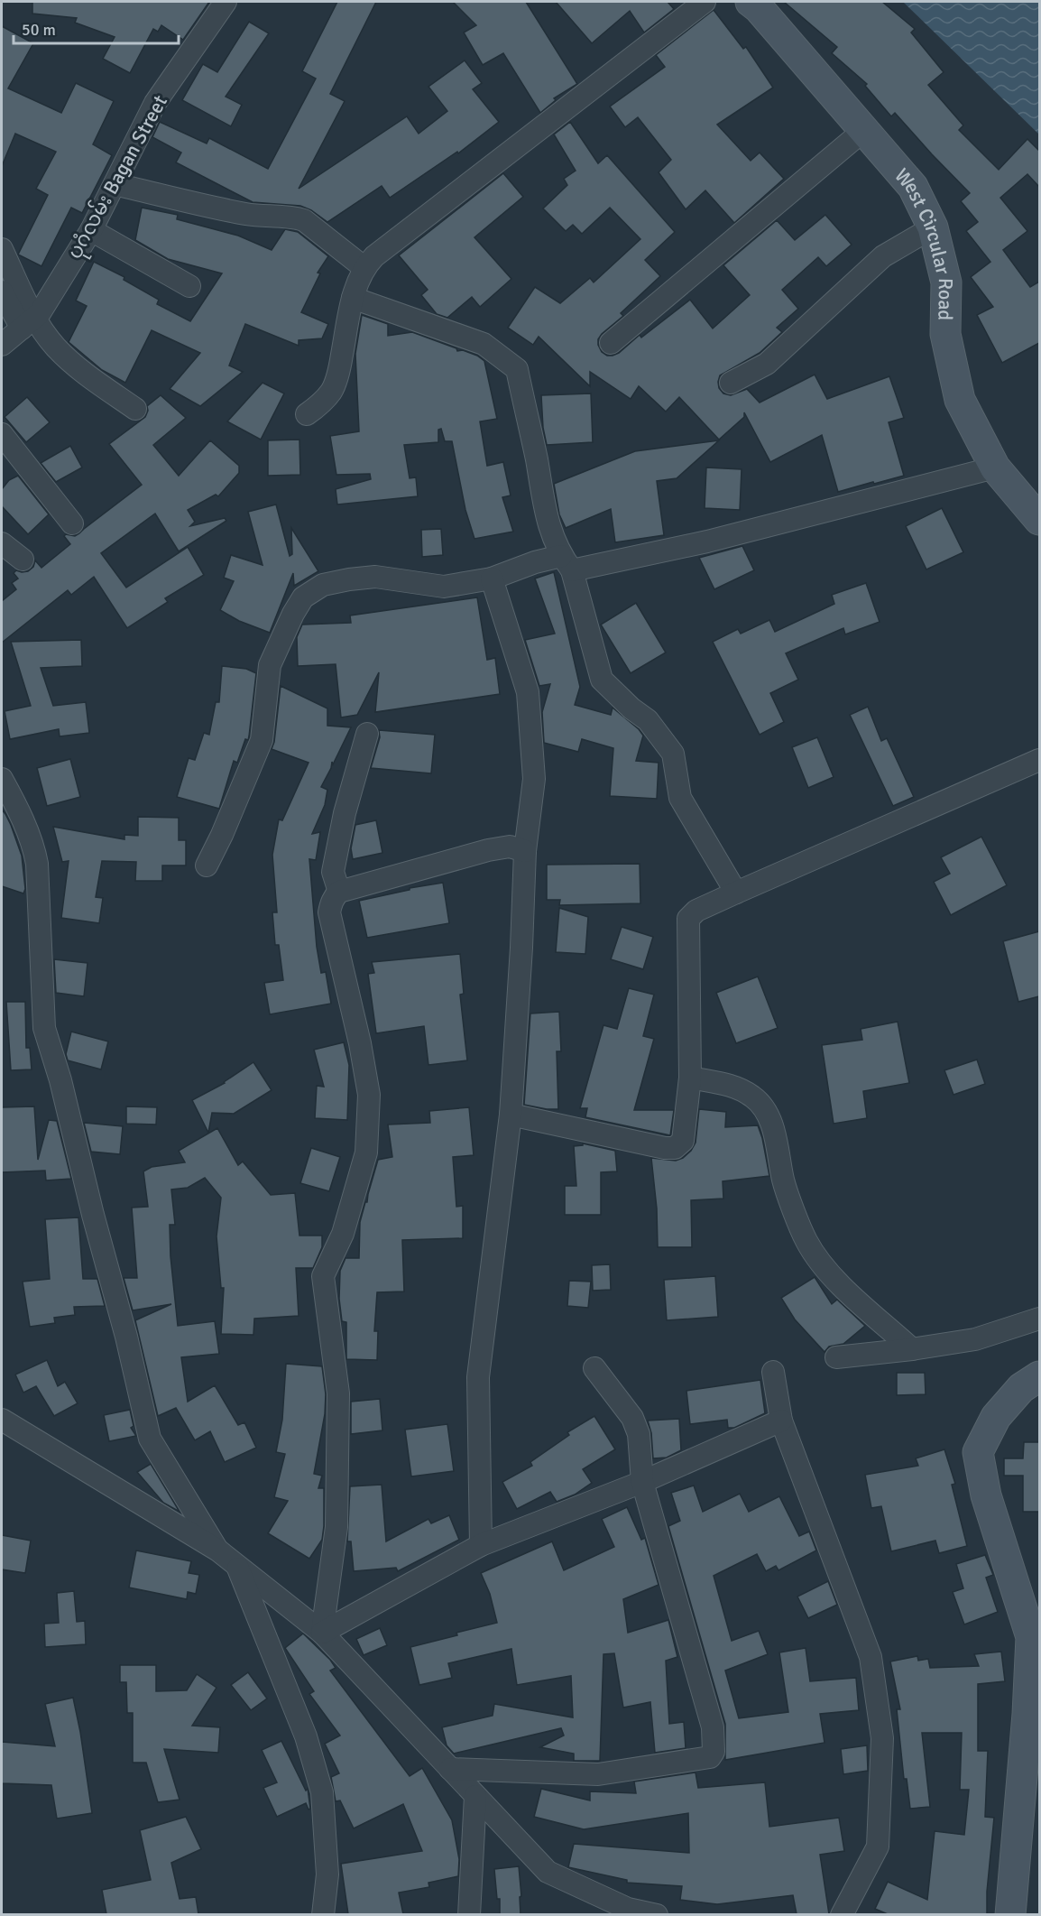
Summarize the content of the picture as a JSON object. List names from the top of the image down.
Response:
{
  "streets": {
    "street": ["ပုဂံလမ်း Bagan Street", "West Circular Road"]
  },
  "scale_bar": "50 m"
}
